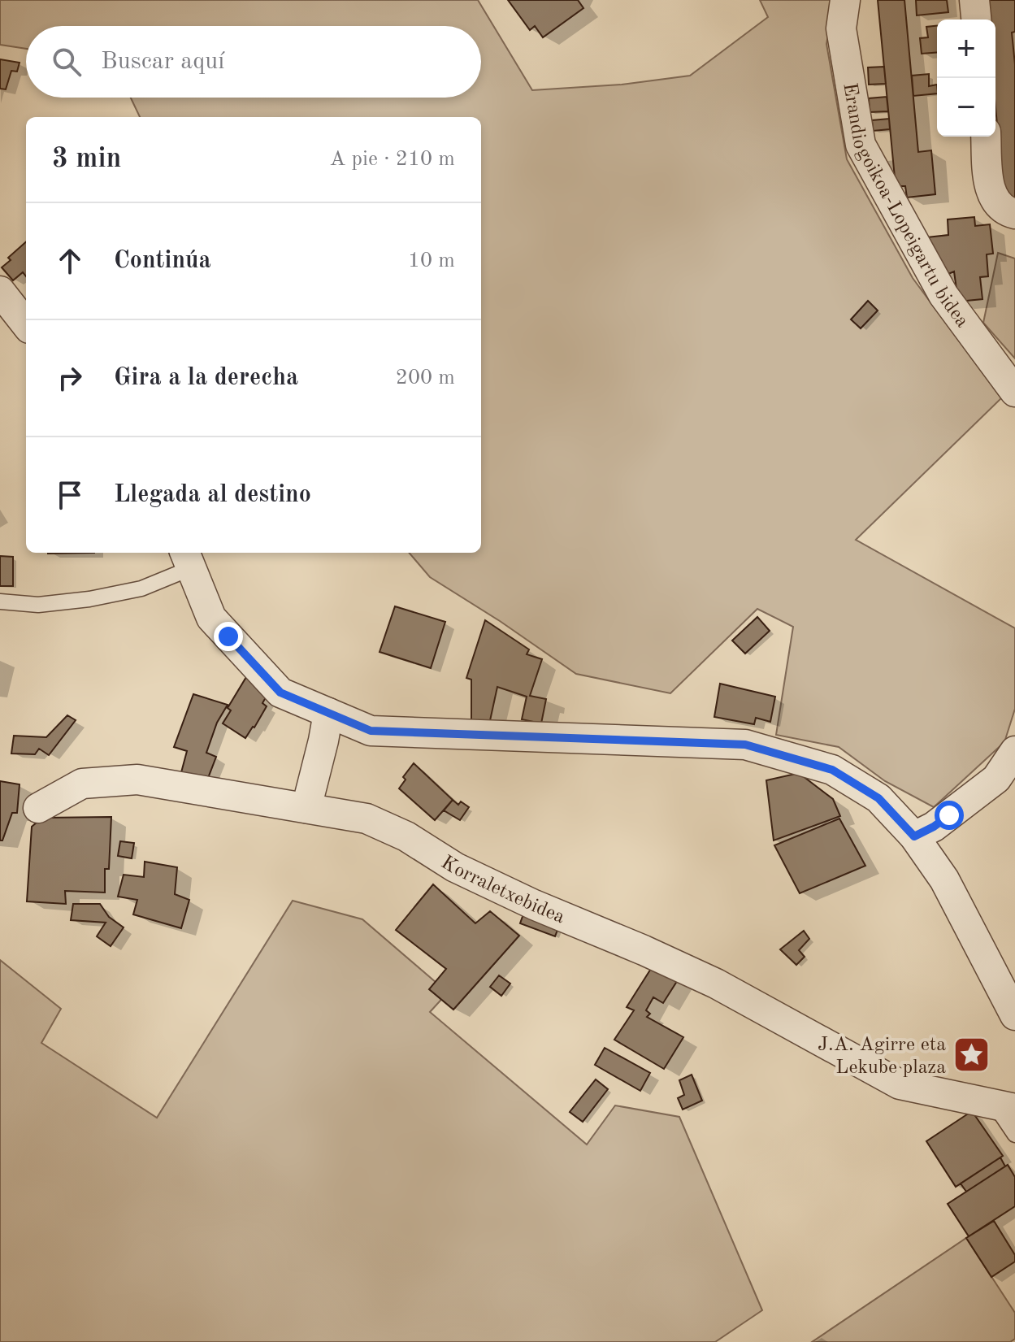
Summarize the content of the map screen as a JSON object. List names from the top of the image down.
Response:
{
  "streets": {
    "street": ["Erandiogoikoa-Lopeigartu bidea", "Korraletxebidea"]
  },
  "places": {
    "place": ["J.A. Agirre eta Lekube plaza"]
  },
  "page": {
    "map_buttons": ["+", "−"],
    "search": "Buscar aquí",
    "heading": ["3 min", "A pie · 210 m"],
    "list": [
      ["Continúa", "10 m"],
      ["Gira a la derecha", "200 m"],
      "Llegada al destino"
    ]
  }
}
